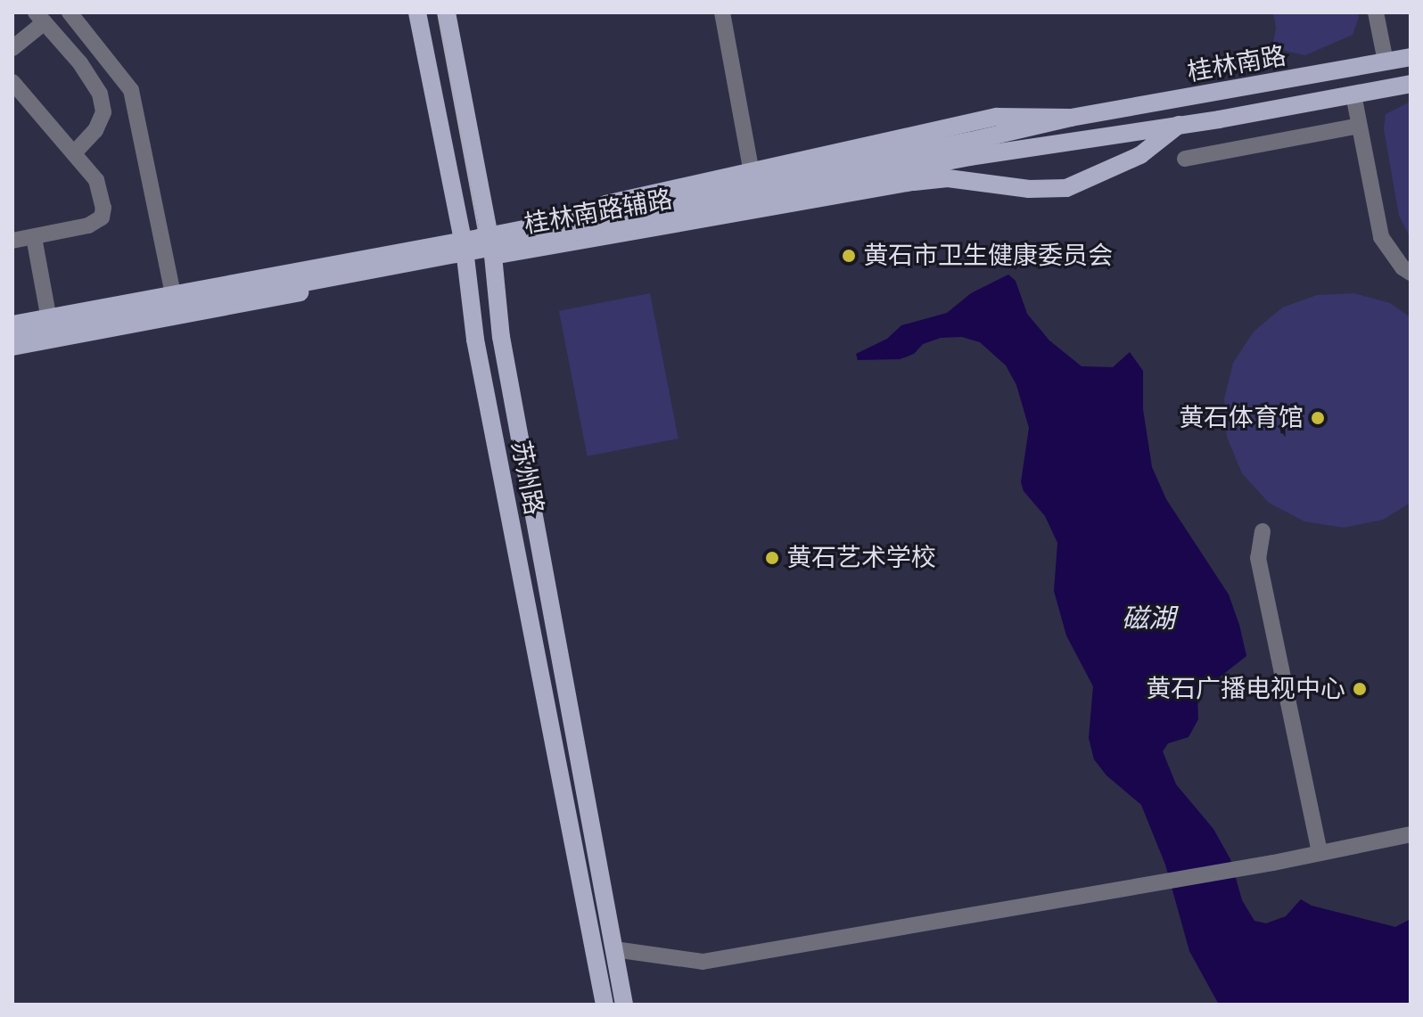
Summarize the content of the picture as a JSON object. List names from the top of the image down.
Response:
{
  "streets": {
    "main road": ["桂林南路", "桂林南路辅路", "苏州路"]
  },
  "crossings": [
    ["桂林南路", "桂林南路辅路"],
    ["桂林南路辅路", "苏州路"]
  ],
  "water": ["磁湖"],
  "places": [
    "黄石市卫生健康委员会",
    "黄石体育馆",
    "黄石艺术学校",
    "黄石广播电视中心"
  ]
}
